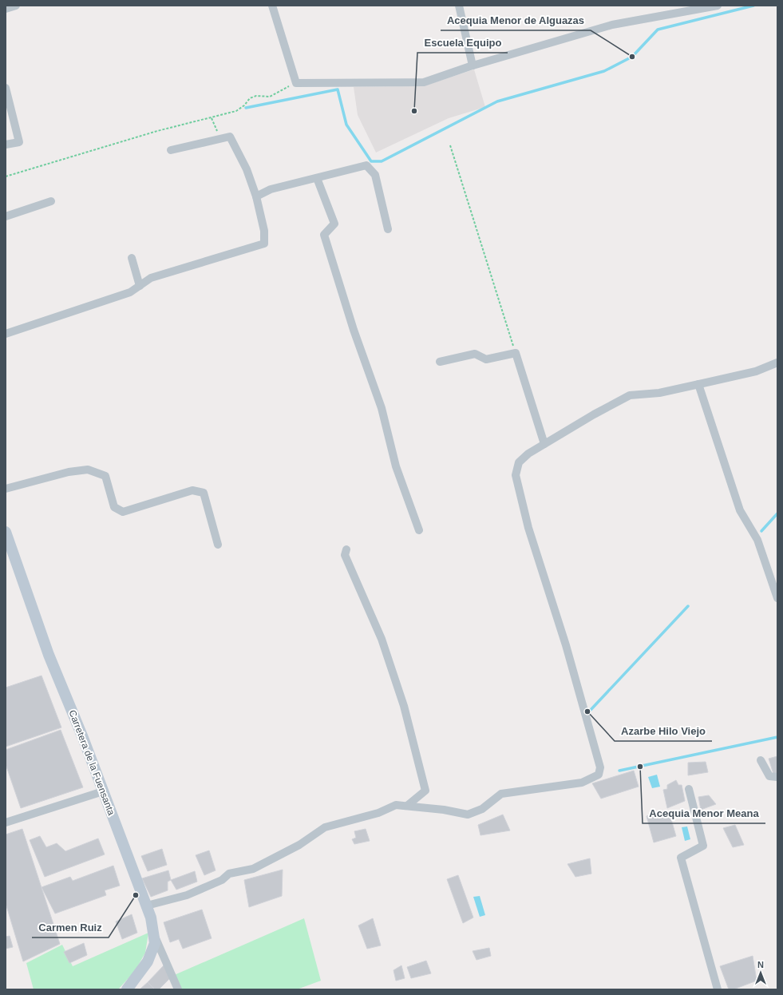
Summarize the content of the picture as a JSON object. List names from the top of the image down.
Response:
{
  "streets": {
    "main road": ["Carretera de la Fuensanta"]
  },
  "places": [
    "Acequia Menor de Alguazas",
    "Escuela Equipo",
    "Azarbe Hilo Viejo",
    "Acequia Menor Meana",
    "Carmen Ruiz"
  ],
  "north": "top"
}
